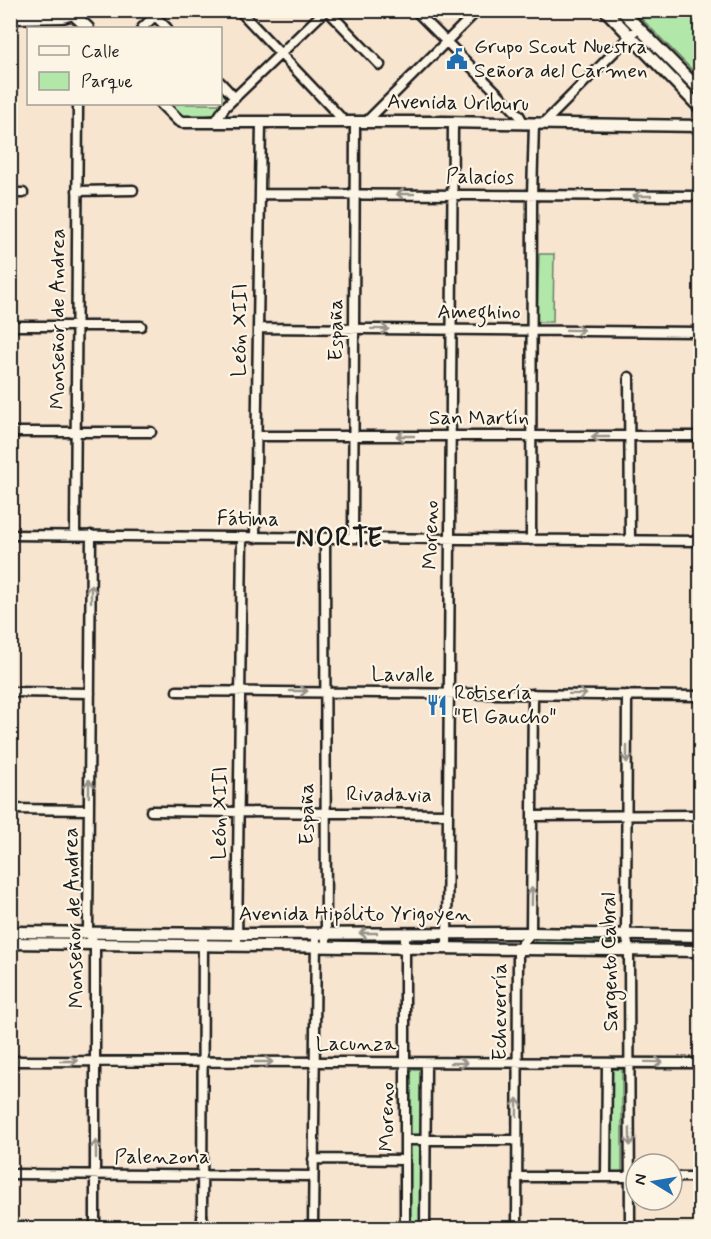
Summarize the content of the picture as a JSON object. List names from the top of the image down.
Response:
{
  "streets": {
    "main road": ["Avenida Uriburu", "Avenida Hipólito Yrigoyen"],
    "street": [
      "Palacios",
      "Ameghino",
      "Monseñor de Andrea",
      "León XIII",
      "España",
      "San Martín",
      "Fátima",
      "Moreno",
      "Lavalle",
      "Rivadavia",
      "Sargento Cabral",
      "Echeverría",
      "Lacunza",
      "Palenzona"
    ]
  },
  "crossings": [
    ["Avenida Uriburu", "León XIII"],
    ["Avenida Uriburu", "España"],
    ["Avenida Uriburu", "Moreno"],
    ["Palacios", "León XIII"],
    ["Palacios", "España"],
    ["Palacios", "Moreno"],
    ["Ameghino", "León XIII"],
    ["Ameghino", "España"],
    ["Ameghino", "Moreno"],
    ["Monseñor de Andrea", "Fátima"],
    ["Monseñor de Andrea", "Avenida Hipólito Yrigoyen"],
    ["Monseñor de Andrea", "Lacunza"],
    ["Monseñor de Andrea", "Palenzona"],
    ["León XIII", "San Martín"],
    ["León XIII", "Fátima"],
    ["León XIII", "Lavalle"],
    ["León XIII", "Rivadavia"],
    ["León XIII", "Avenida Hipólito Yrigoyen"],
    ["España", "San Martín"],
    ["España", "Fátima"],
    ["España", "Lavalle"],
    ["España", "Rivadavia"],
    ["España", "Avenida Hipólito Yrigoyen"],
    ["España", "Lacunza"],
    ["España", "Palenzona"],
    ["San Martín", "Moreno"],
    ["Fátima", "Moreno"],
    ["Moreno", "Lavalle"],
    ["Moreno", "Rivadavia"],
    ["Moreno", "Avenida Hipólito Yrigoyen"],
    ["Moreno", "Lacunza"],
    ["Lavalle", "Sargento Cabral"],
    ["Avenida Hipólito Yrigoyen", "Sargento Cabral"],
    ["Avenida Hipólito Yrigoyen", "Echeverría"],
    ["Sargento Cabral", "Lacunza"],
    ["Echeverría", "Lacunza"]
  ],
  "one_way": [
    "Palacios",
    "Ameghino",
    "San Martín",
    "Lacunza"
  ],
  "districts": ["NORTE"],
  "places": {
    "public building": ["Grupo Scout Nuestra Señora del Carmen"],
    "restaurant": ["Rotisería \"El Gaucho\""]
  },
  "legend": ["Calle", "Parque"],
  "north": "left"
}
